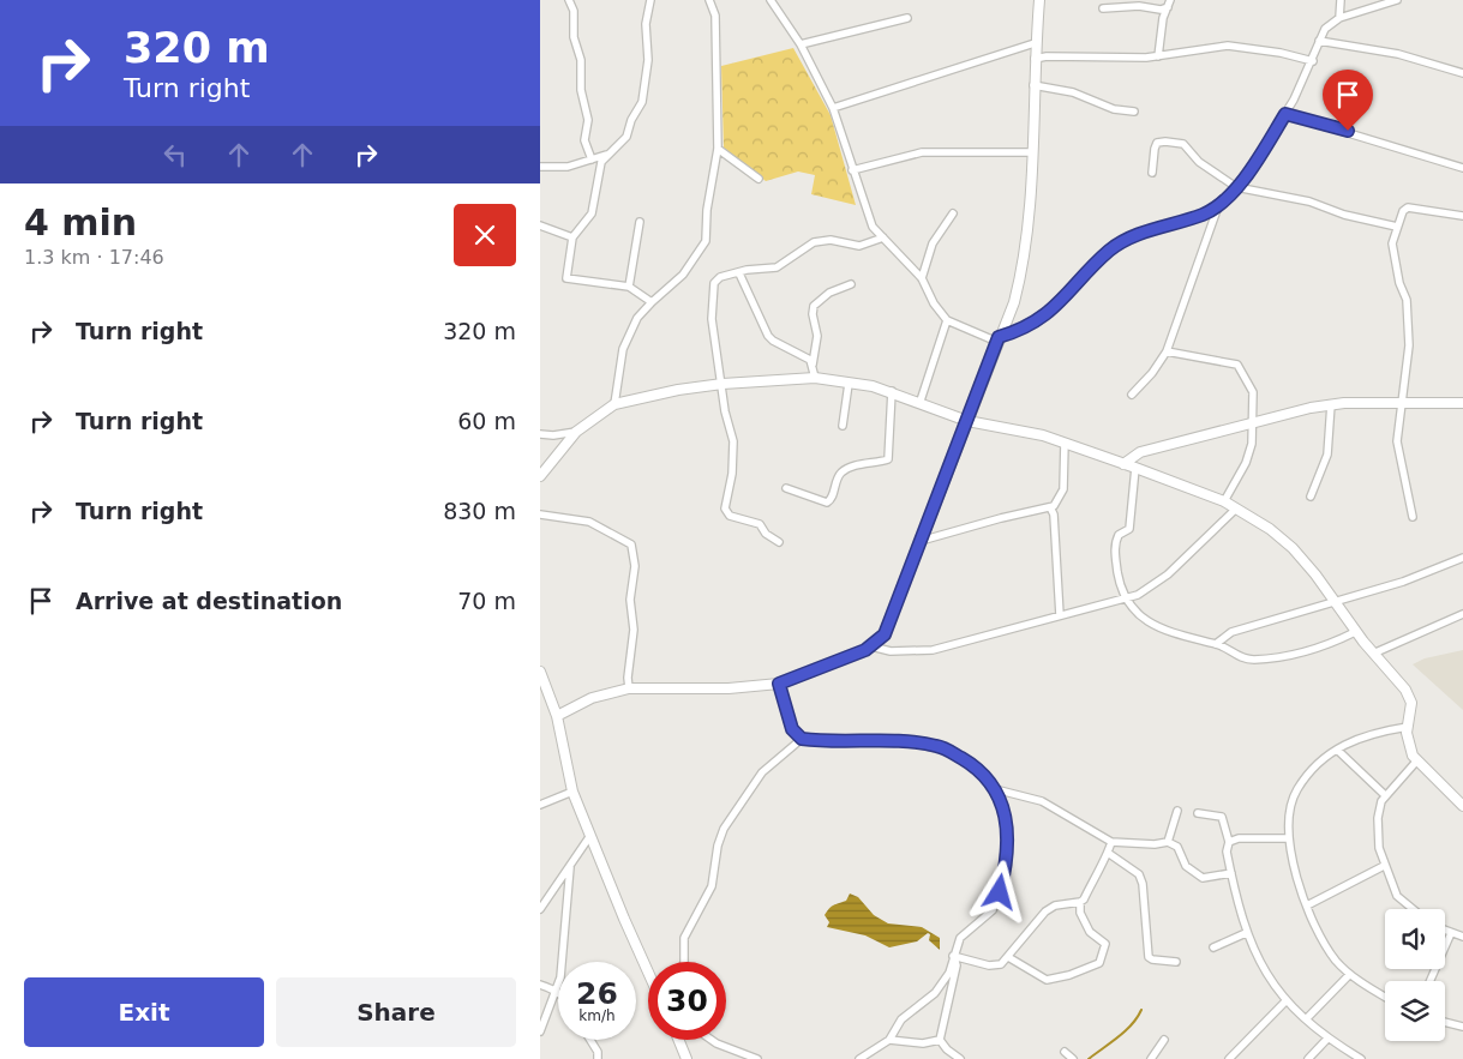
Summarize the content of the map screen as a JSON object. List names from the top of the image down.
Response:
{
  "page": {
    "turn": ["320 m", "Turn right"],
    "heading": ["4 min", "1.3 km · 17:46"],
    "list": [
      {
        "name": "Turn right",
        "value": "320 m"
      },
      {
        "name": "Turn right",
        "value": "60 m"
      },
      {
        "name": "Turn right",
        "value": "830 m"
      },
      {
        "name": "Arrive at destination",
        "value": "70 m"
      }
    ],
    "speed": "26 km/h",
    "limit": "30",
    "buttons": ["Exit", "Share"]
  }
}
